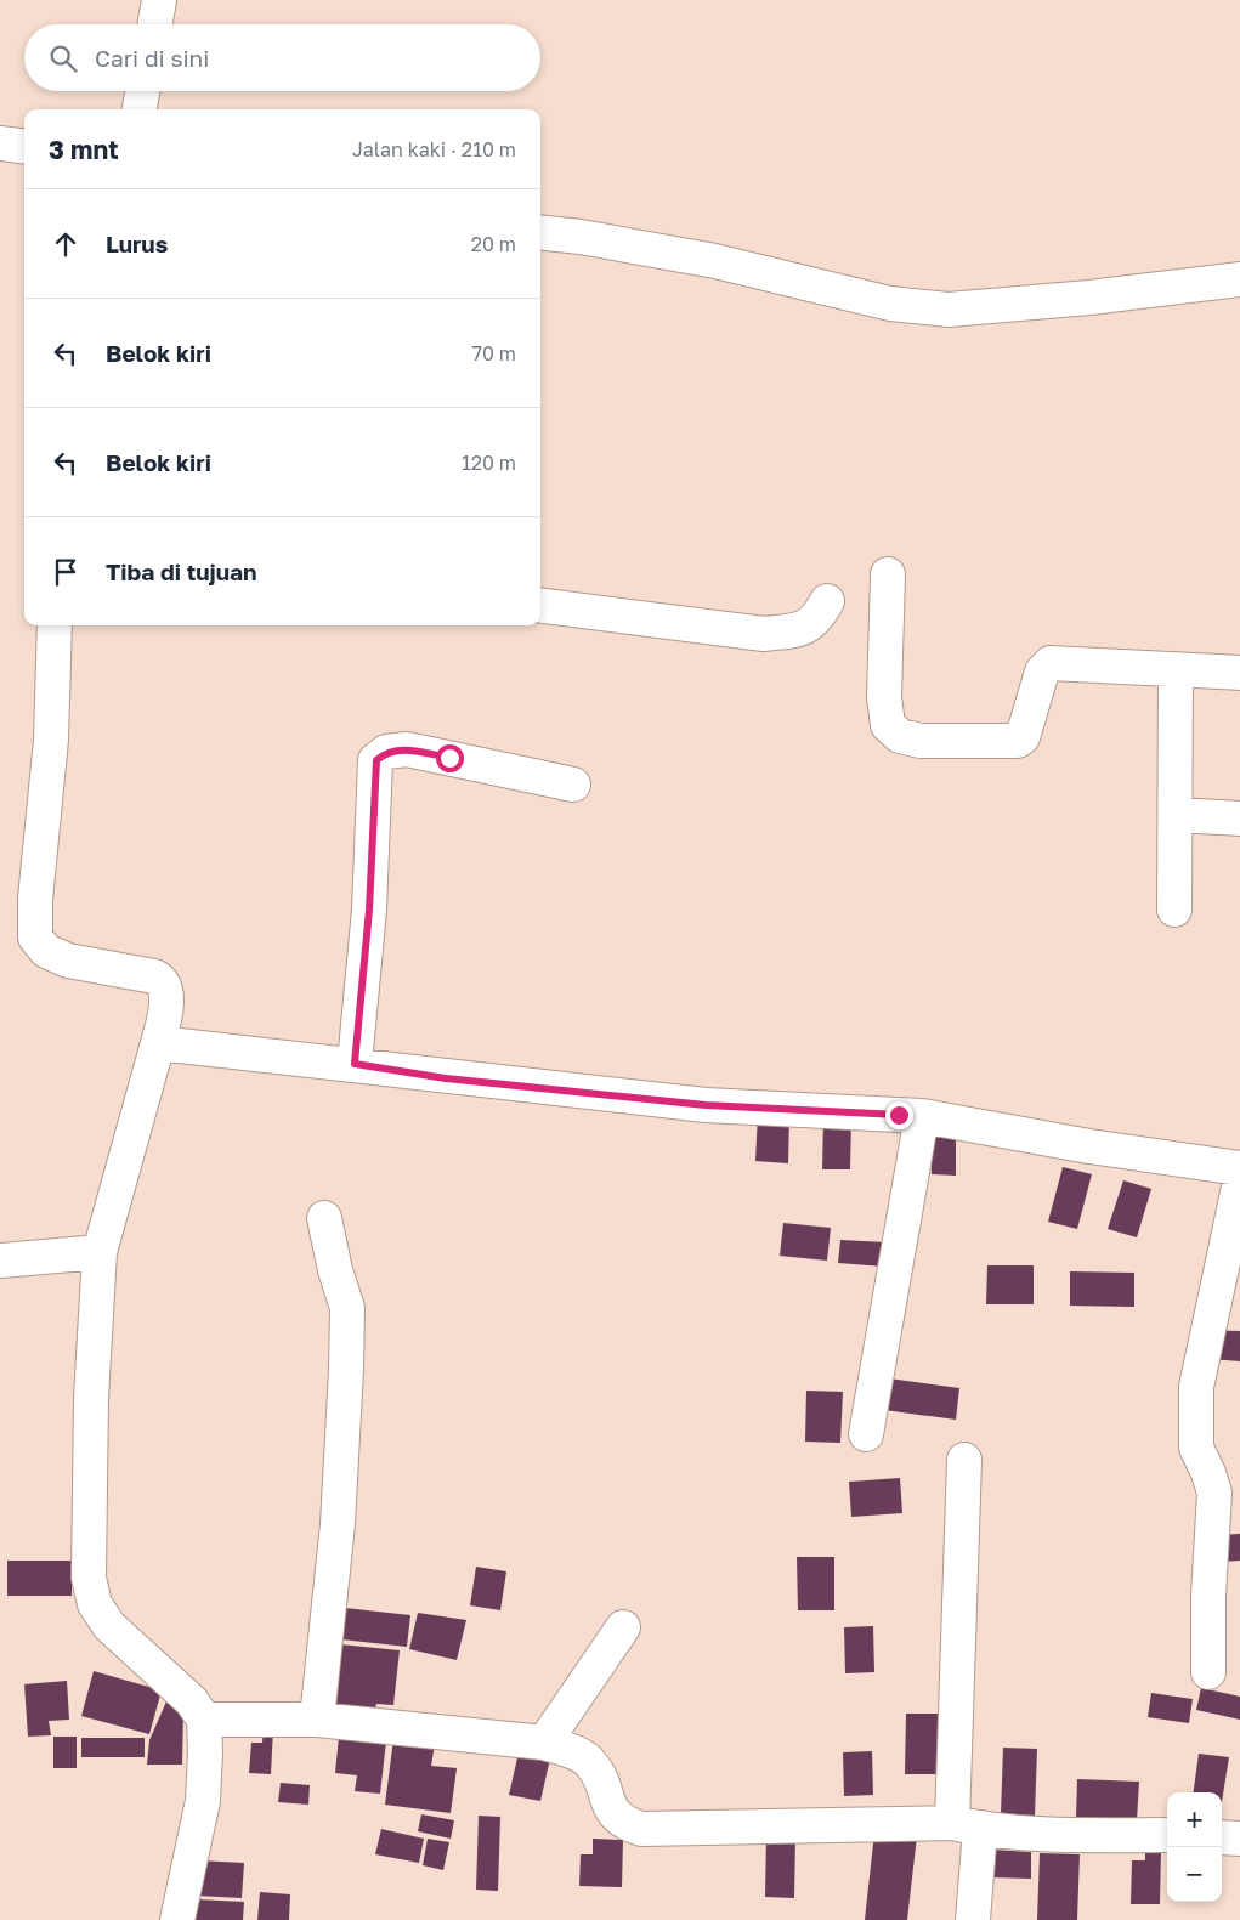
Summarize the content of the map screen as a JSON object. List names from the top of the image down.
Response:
{
  "page": {
    "search": "Cari di sini",
    "heading": ["3 mnt", "Jalan kaki · 210 m"],
    "list": [
      ["Lurus", "20 m"],
      ["Belok kiri", "70 m"],
      ["Belok kiri", "120 m"],
      "Tiba di tujuan"
    ],
    "map_buttons": ["+", "−"]
  }
}
